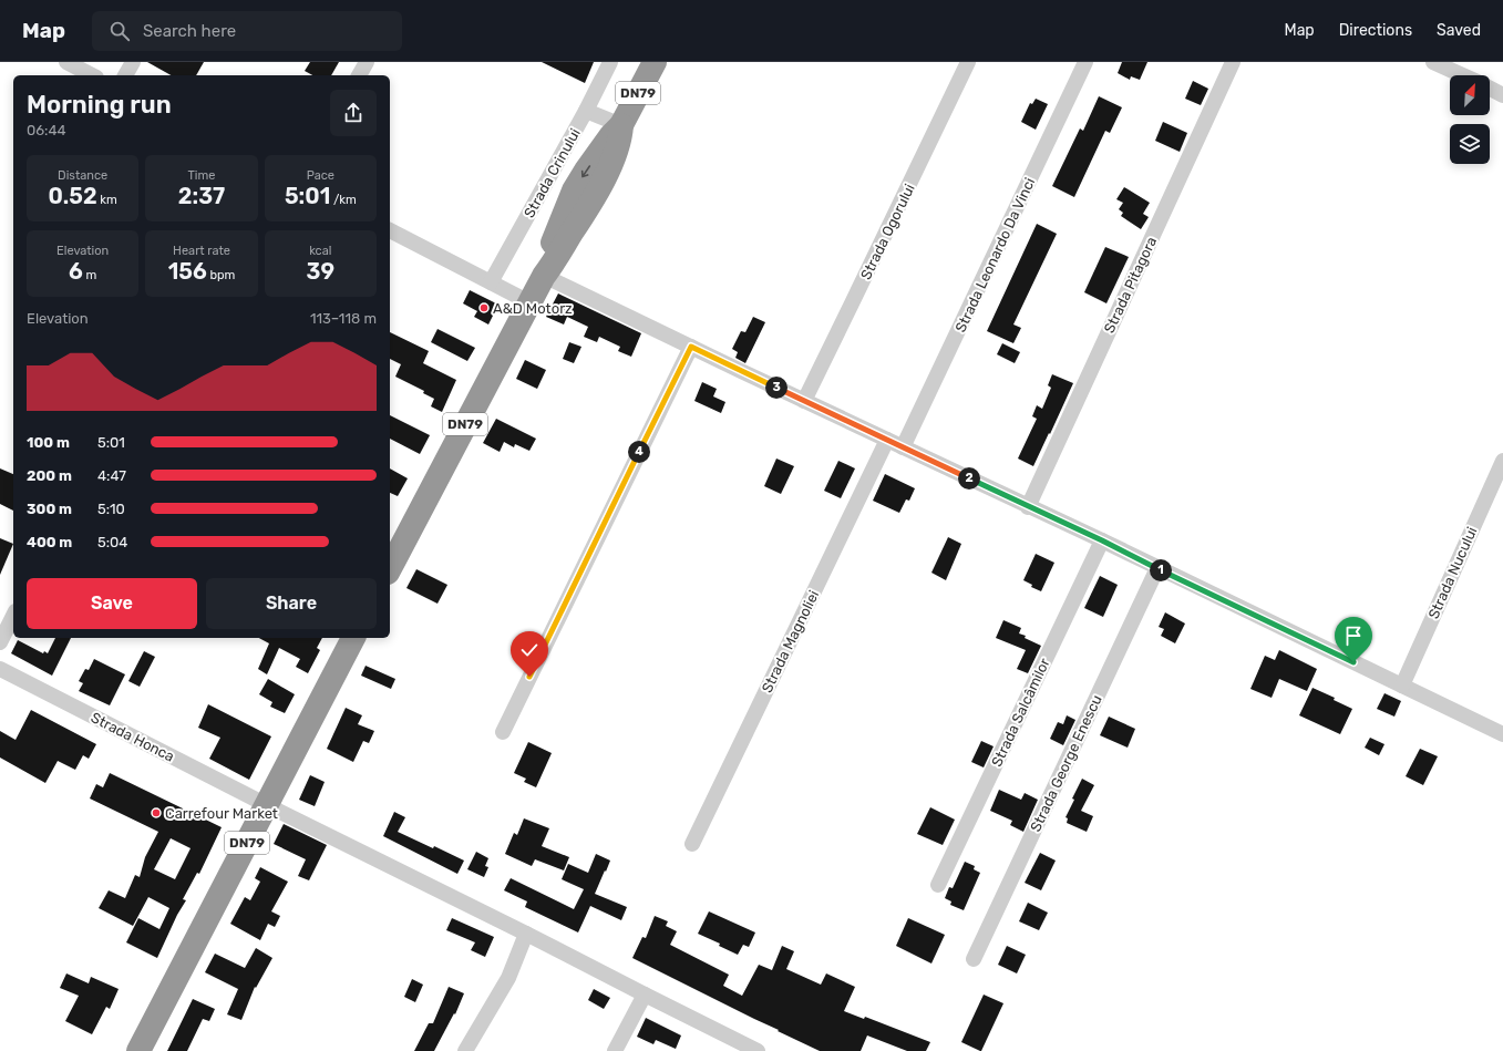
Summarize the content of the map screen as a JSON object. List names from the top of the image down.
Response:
{
  "streets": {
    "highway": ["DN79"],
    "street": [
      "Strada Crinului",
      "Strada Ogorului",
      "Strada Leonardo Da Vinci",
      "Strada Pitagora",
      "Strada Nucului",
      "Strada Magnoliei",
      "Strada Salcâmilor",
      "Strada Honca",
      "Strada George Enescu"
    ]
  },
  "crossings": [
    ["DN79", "Strada Honca"]
  ],
  "places": ["A&D Motorz", "Carrefour Market"],
  "north": "top right",
  "page": {
    "header": "Map",
    "search": "Search here",
    "nav": ["Map", "Directions", "Saved"],
    "heading": ["Morning run", "06:44"],
    "stats": [
      ["Distance", "0.52 km"],
      ["Time", "2:37"],
      ["Pace", "5:01 /km"],
      ["Elevation", "6 m"],
      ["Heart rate", "156 bpm"],
      ["kcal", "39"]
    ],
    "chart": ["Elevation", "113–118 m"],
    "pins": [
      "3",
      "4",
      "2",
      "1"
    ],
    "list": [
      {
        "name": "100 m",
        "note": "5:01"
      },
      {
        "name": "200 m",
        "note": "4:47"
      },
      {
        "name": "300 m",
        "note": "5:10"
      },
      {
        "name": "400 m",
        "note": "5:04"
      }
    ],
    "buttons": ["Save", "Share"]
  }
}
